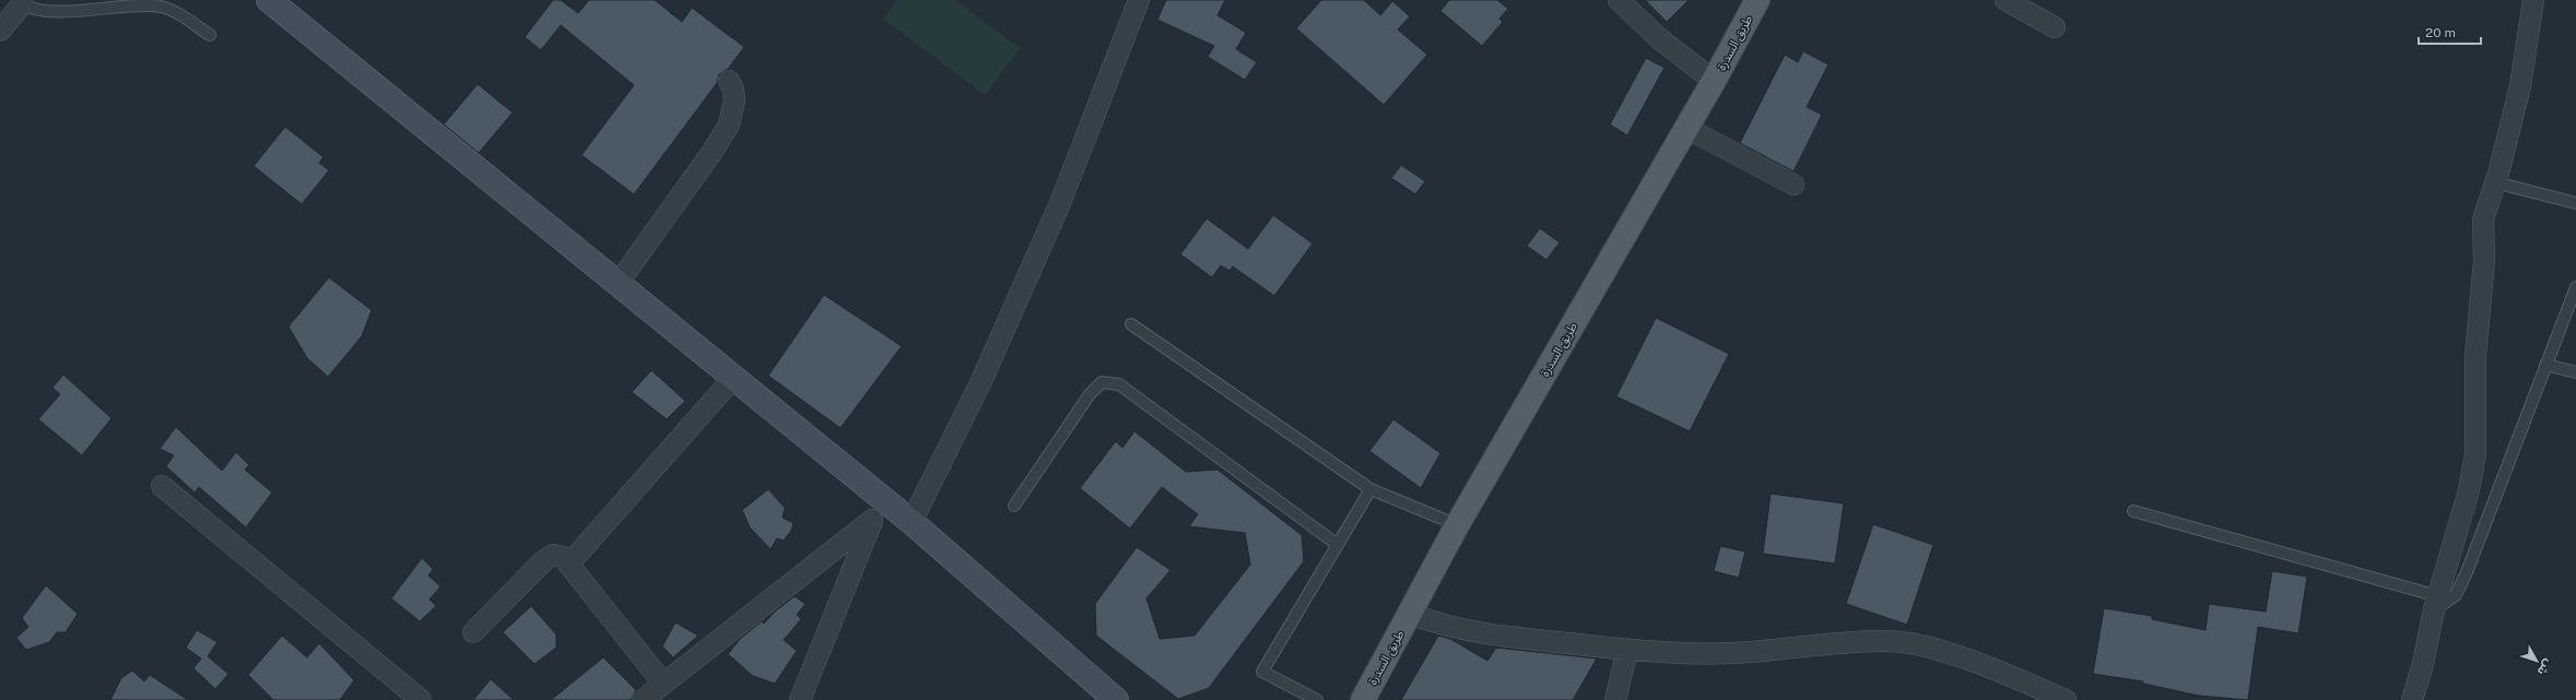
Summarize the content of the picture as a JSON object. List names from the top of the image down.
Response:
{
  "streets": {
    "main road": ["طريق السدرة"]
  },
  "scale_bar": "20 m",
  "north": "bottom right"
}
